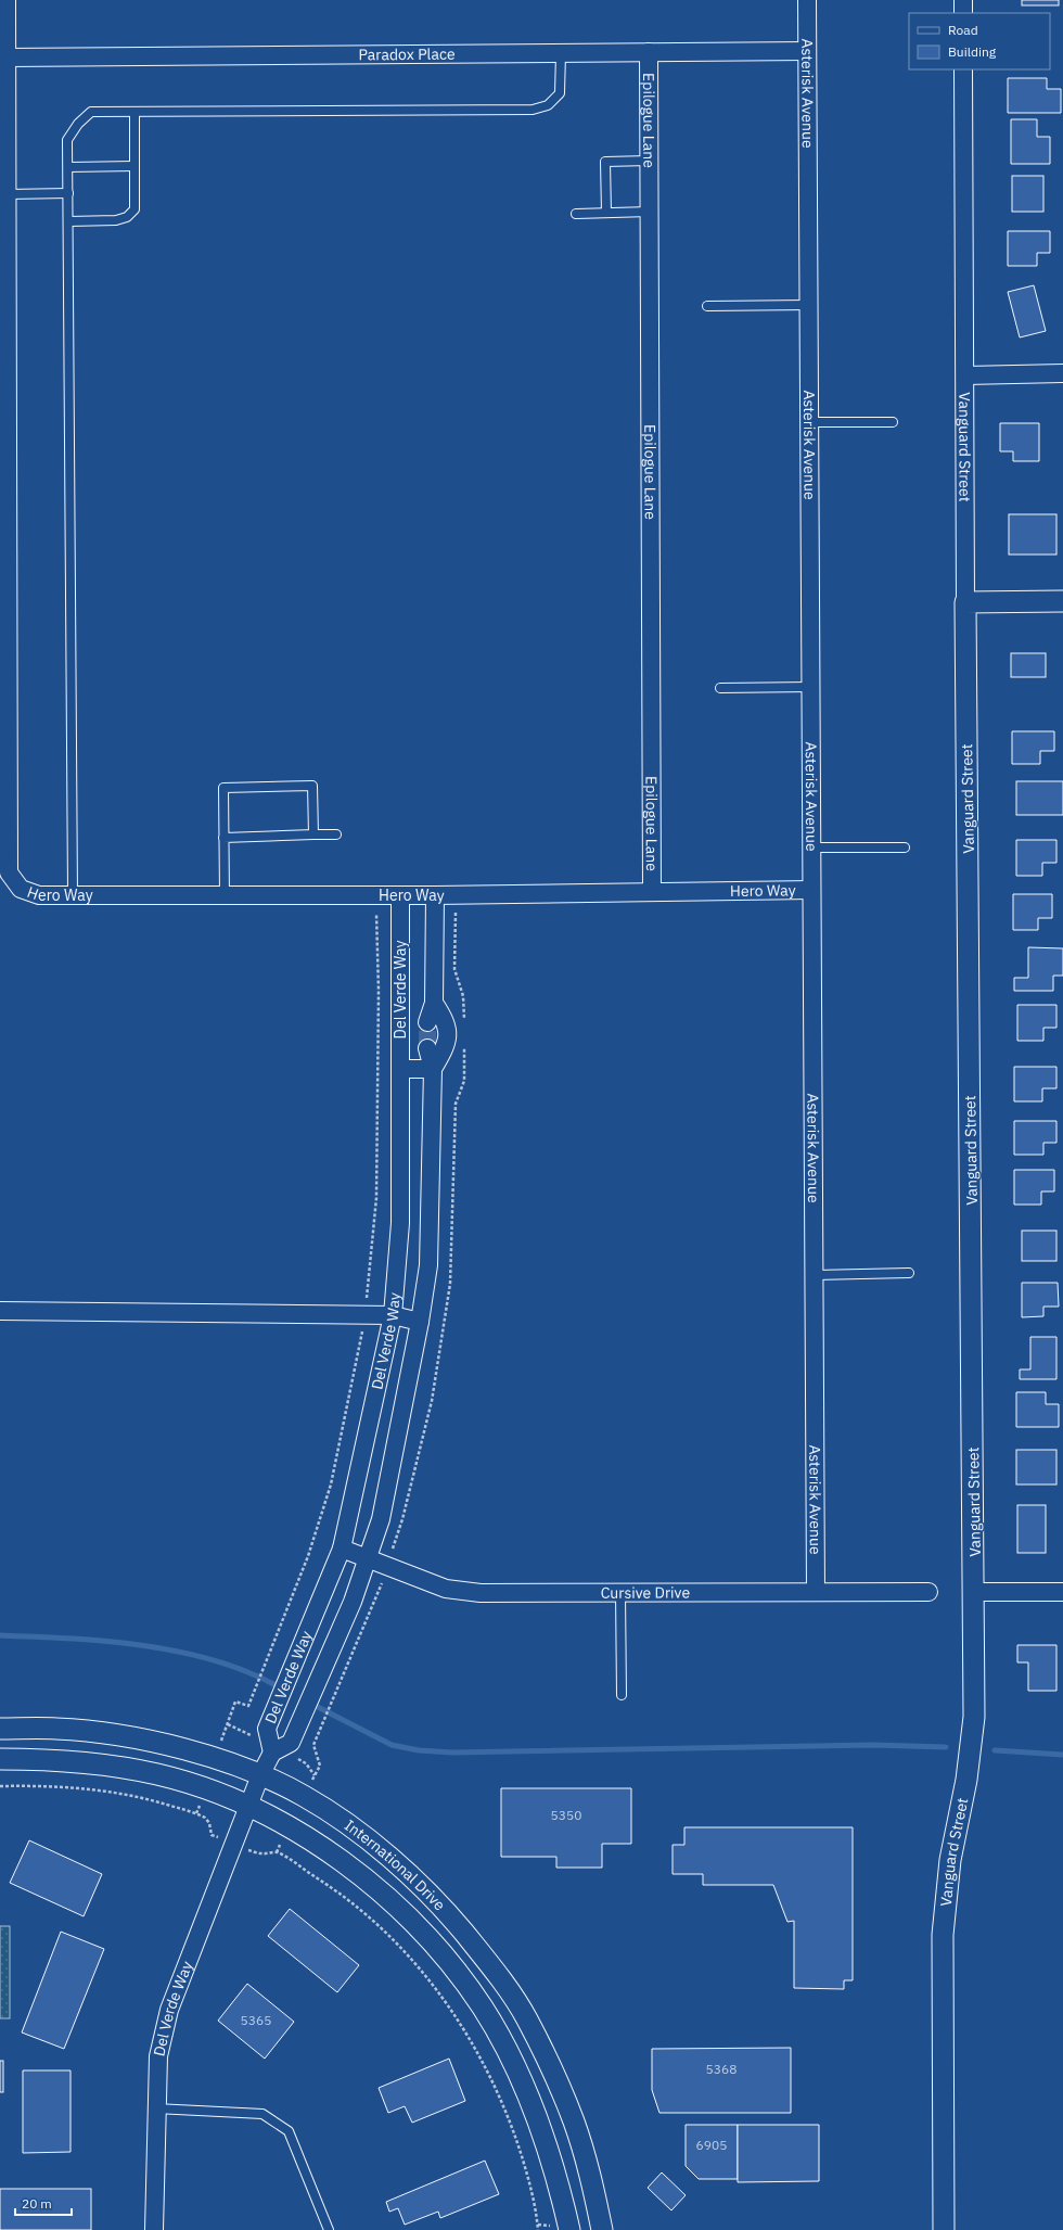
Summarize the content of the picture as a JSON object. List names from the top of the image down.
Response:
{
  "streets": {
    "street": [
      "Paradox Place",
      "Asterisk Avenue",
      "Epilogue Lane",
      "Vanguard Street",
      "Hero Way",
      "Del Verde Way",
      "Cursive Drive",
      "International Drive"
    ]
  },
  "crossings": [
    ["Paradox Place", "Asterisk Avenue"],
    ["Paradox Place", "Epilogue Lane"],
    ["Paradox Place", "Hero Way"],
    ["Asterisk Avenue", "Hero Way"],
    ["Asterisk Avenue", "Cursive Drive"],
    ["Epilogue Lane", "Hero Way"],
    ["Hero Way", "Del Verde Way"],
    ["Del Verde Way", "Cursive Drive"],
    ["Del Verde Way", "International Drive"]
  ],
  "house_numbers": [
    "5350",
    "5365",
    "5368",
    "6905"
  ],
  "legend": ["Road", "Building"],
  "scale_bar": "20 m"
}
